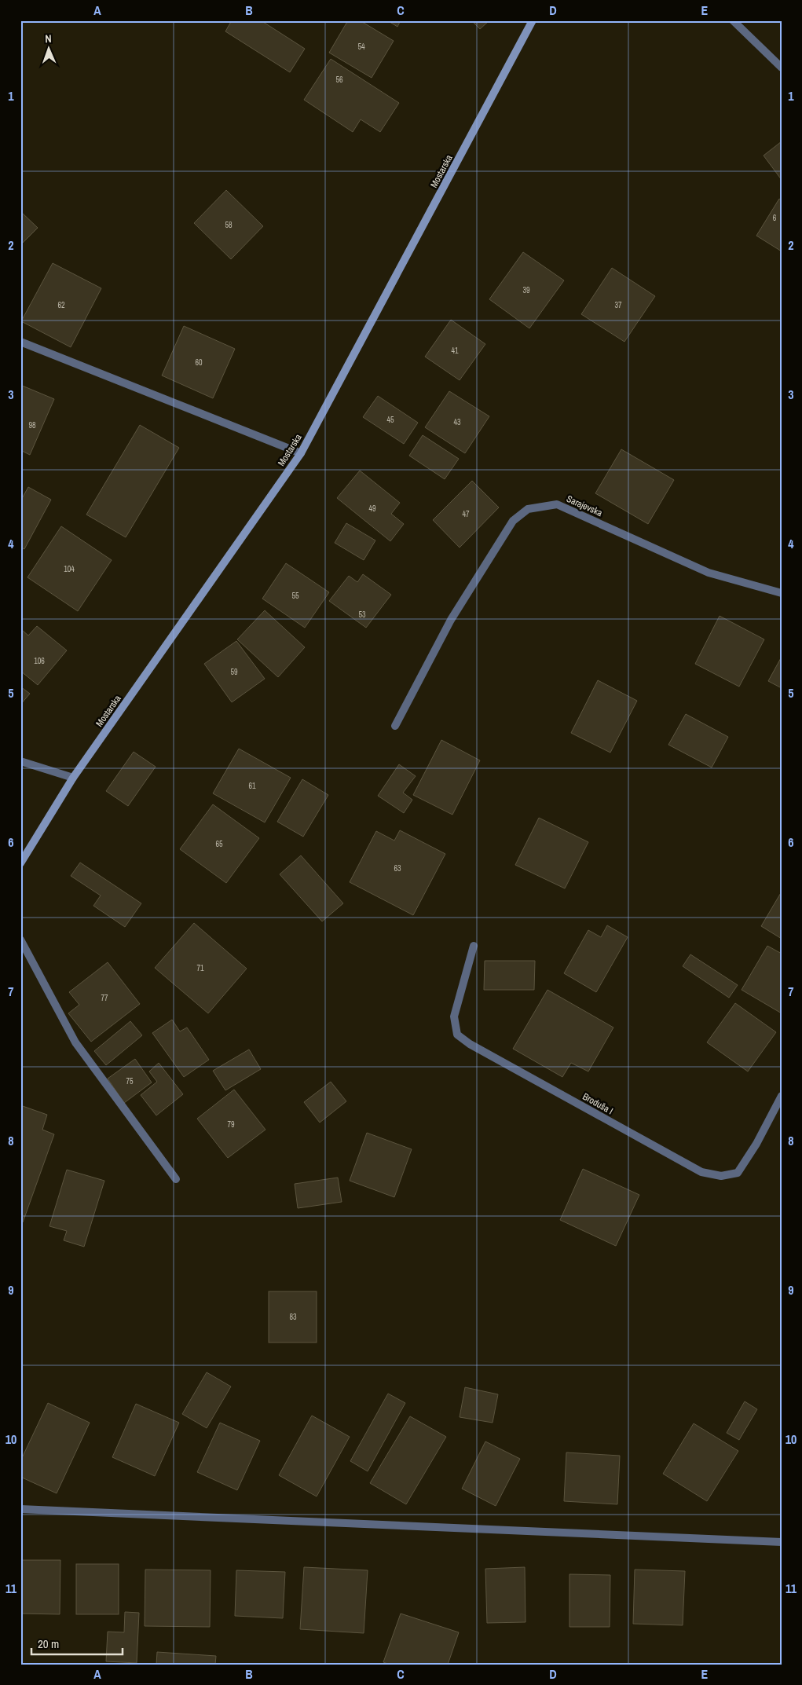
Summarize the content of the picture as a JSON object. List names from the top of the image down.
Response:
{
  "streets": {
    "main road": ["Mostarska"],
    "street": ["Sarajevska", "Broduša I"]
  },
  "house_numbers": [
    "54",
    "56",
    "6",
    "58",
    "39",
    "62",
    "37",
    "41",
    "60",
    "45",
    "43",
    "98",
    "49",
    "47",
    "104",
    "55",
    "53",
    "106",
    "59",
    "61",
    "65",
    "63",
    "71",
    "77",
    "75",
    "79",
    "83"
  ],
  "scale_bar": "20 m",
  "north": "top",
  "grid": {
    "columns": [
      "A",
      "B",
      "C",
      "D",
      "E"
    ],
    "rows": [
      "1",
      "2",
      "3",
      "4",
      "5",
      "6",
      "7",
      "8",
      "9",
      "10",
      "11"
    ]
  }
}
